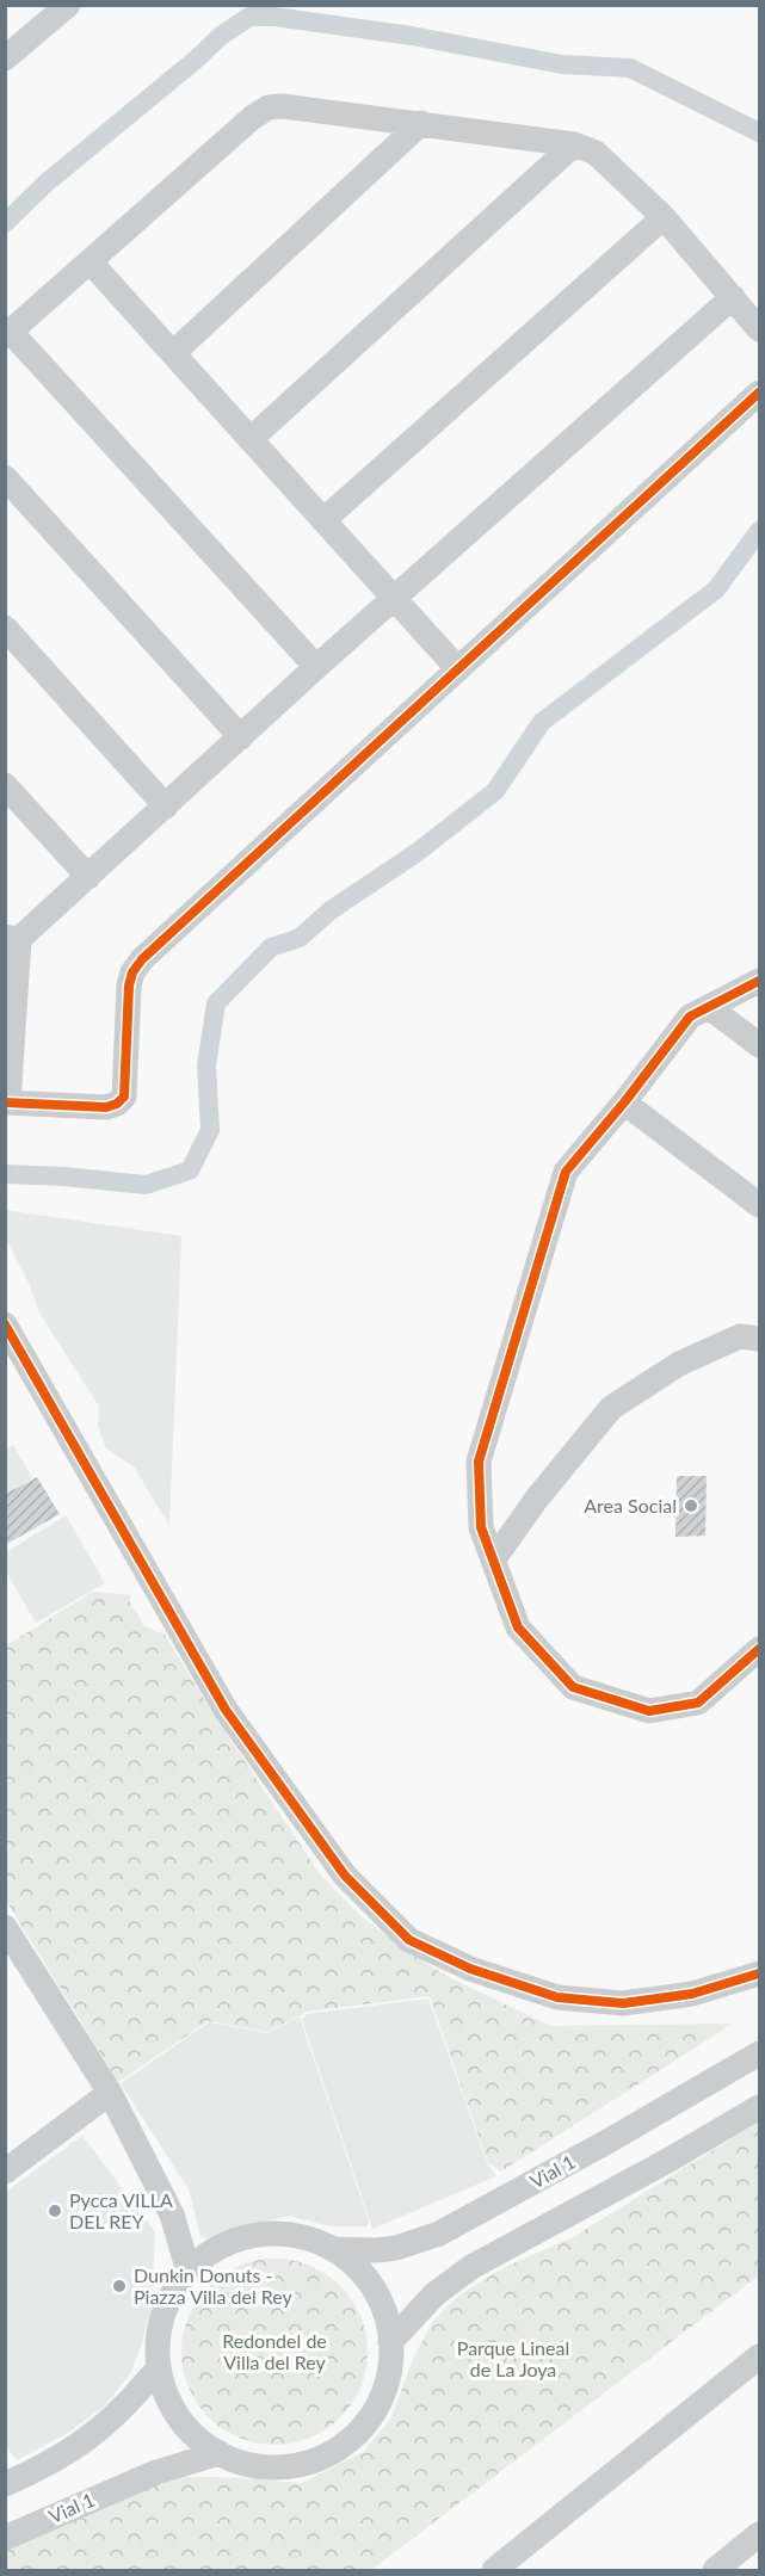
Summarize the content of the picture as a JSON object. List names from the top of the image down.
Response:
{
  "streets": {
    "street": ["Vial 1"]
  },
  "parks": ["Redondel de Villa del Rey", "Parque Lineal de La Joya"],
  "places": ["Area Social", "Pycca VILLA DEL REY", "Dunkin Donuts - Piazza Villa del Rey"]
}
